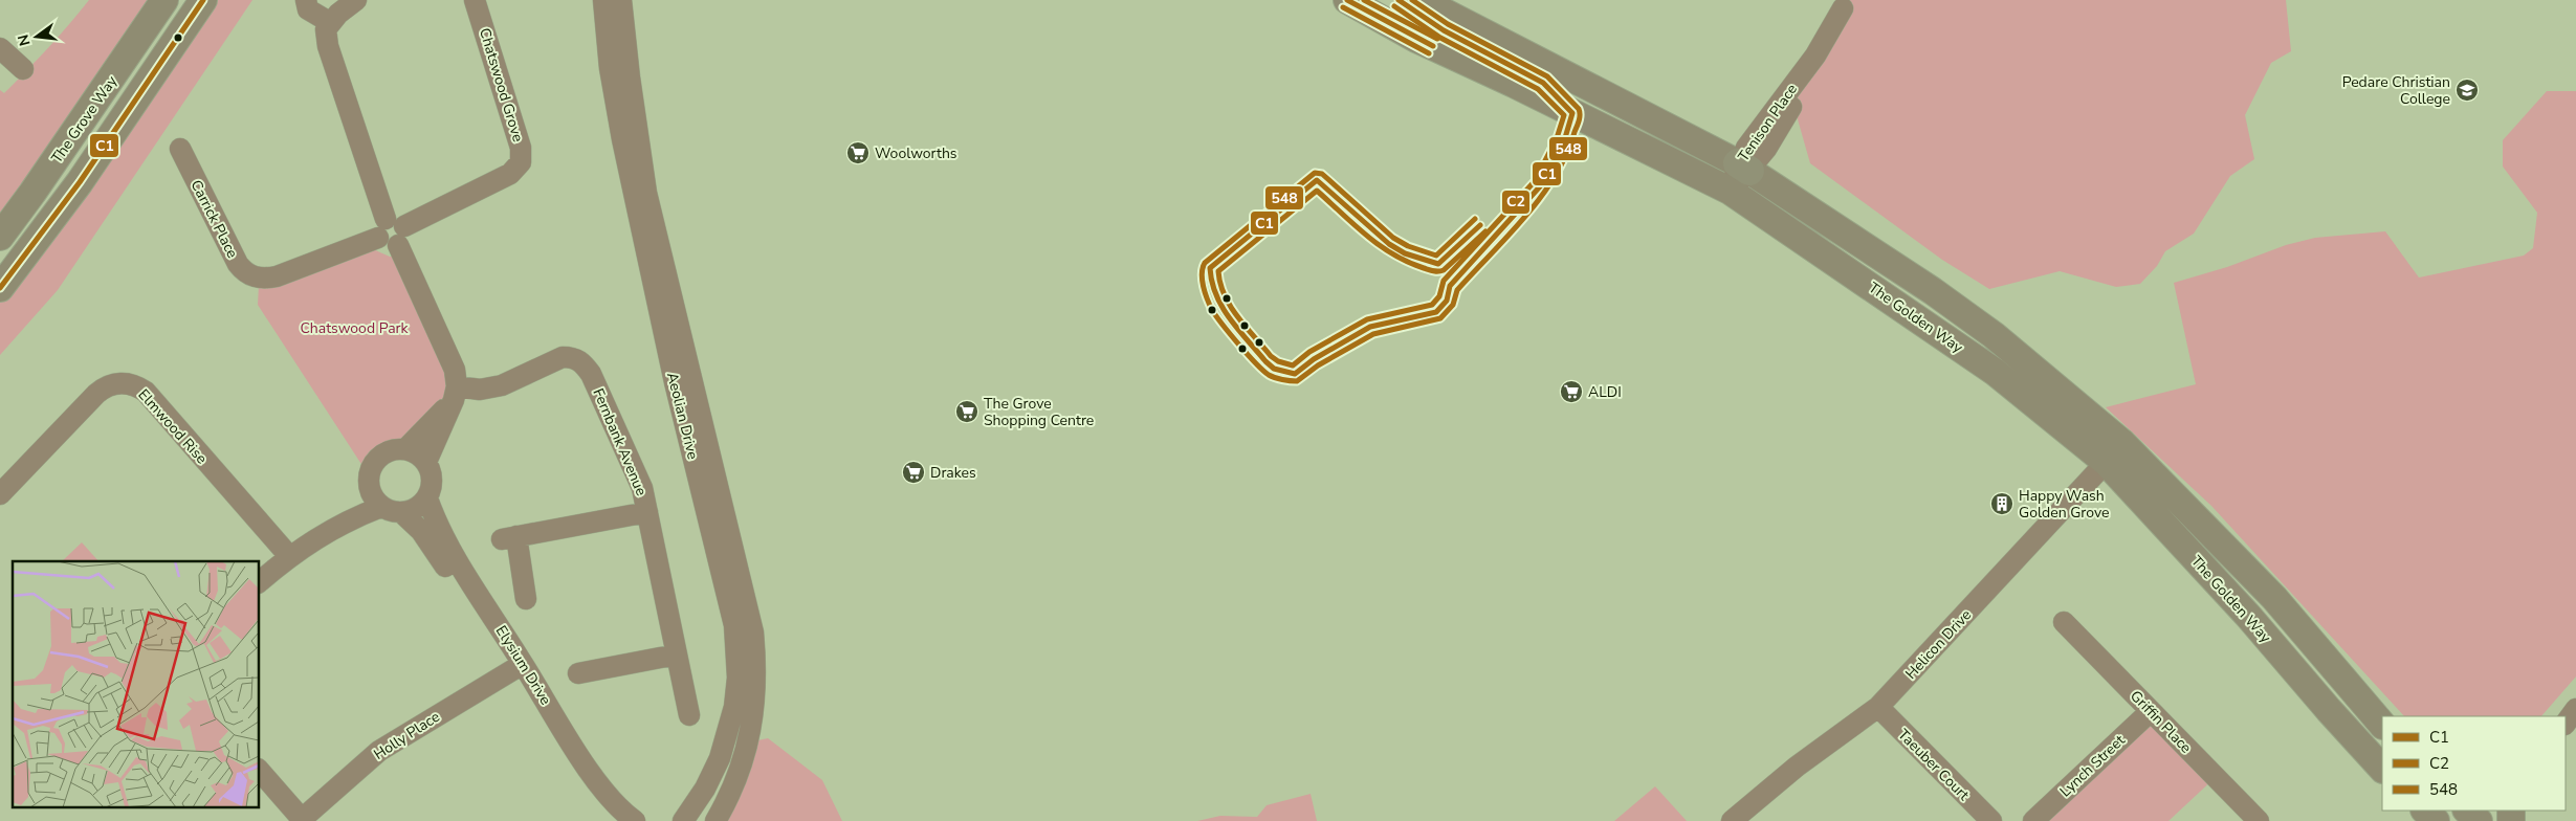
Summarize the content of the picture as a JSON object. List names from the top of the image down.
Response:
{
  "streets": {
    "main road": ["The Grove Way", "The Golden Way"],
    "street": [
      "Chatswood Grove",
      "Tenison Place",
      "Carrick Place",
      "Aeolian Drive",
      "Elmwood Rise",
      "Fernbank Avenue",
      "Helicon Drive",
      "Elysium Drive",
      "Griffin Place",
      "Holly Place",
      "Taeuber Court",
      "Lynch Street"
    ]
  },
  "crossings": [
    ["Chatswood Grove", "Carrick Place"],
    ["Tenison Place", "The Golden Way"],
    ["The Golden Way", "Helicon Drive"],
    ["Helicon Drive", "Taeuber Court"],
    ["Elysium Drive", "Holly Place"],
    ["Griffin Place", "Lynch Street"]
  ],
  "parks": ["Chatswood Park"],
  "places": {
    "school or university": ["Pedare Christian College"],
    "supermarket": [
      "Woolworths",
      "ALDI",
      "The Grove Shopping Centre",
      "Drakes"
    ],
    "building": ["Happy Wash Golden Grove"]
  },
  "lines": ["transit line C1", "transit line 548", "transit line C2"],
  "legend": ["C1", "C2", "548"],
  "north": "left"
}
